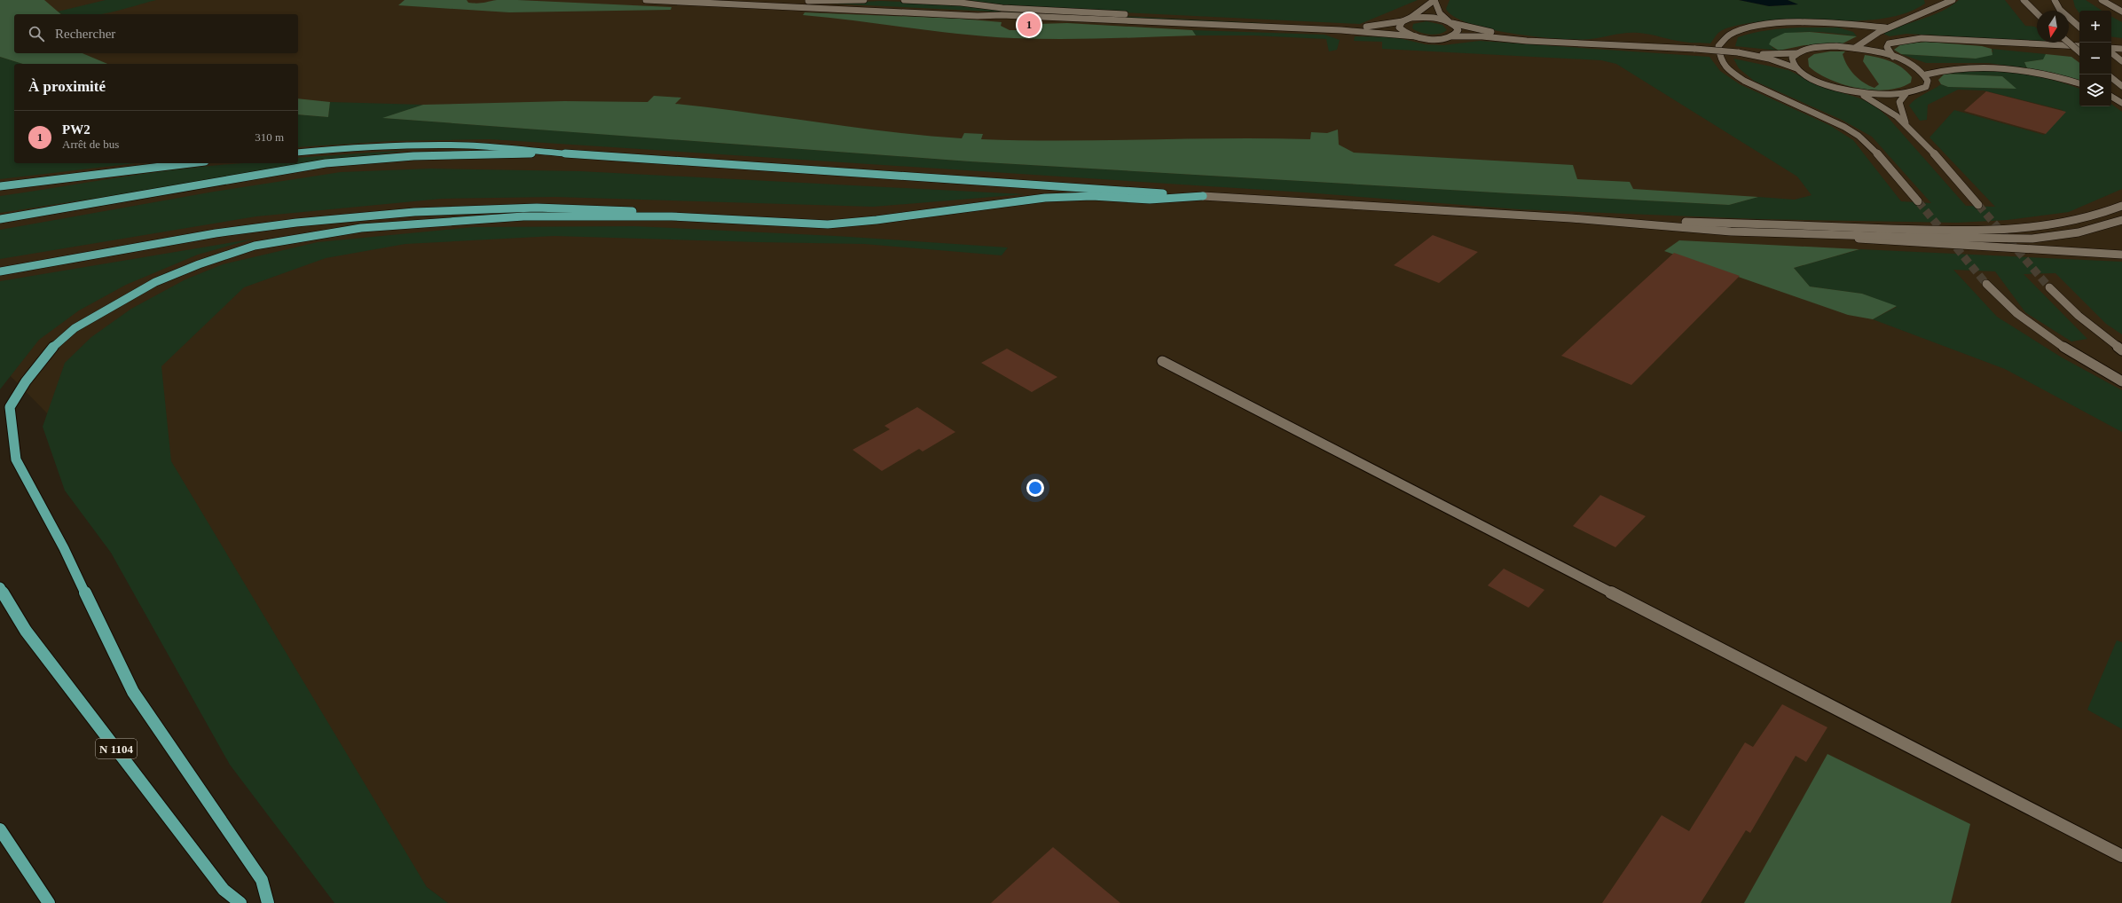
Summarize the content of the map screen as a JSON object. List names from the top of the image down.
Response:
{
  "streets": {
    "highway": ["N 1104"]
  },
  "north": "bottom",
  "page": {
    "map_buttons": ["+", "−"],
    "pins": "1",
    "search": "Rechercher",
    "heading": "À proximité",
    "list": [
      {
        "mark": "1",
        "name": "PW2",
        "note": "Arrêt de bus",
        "value": "310 m"
      }
    ]
  }
}
